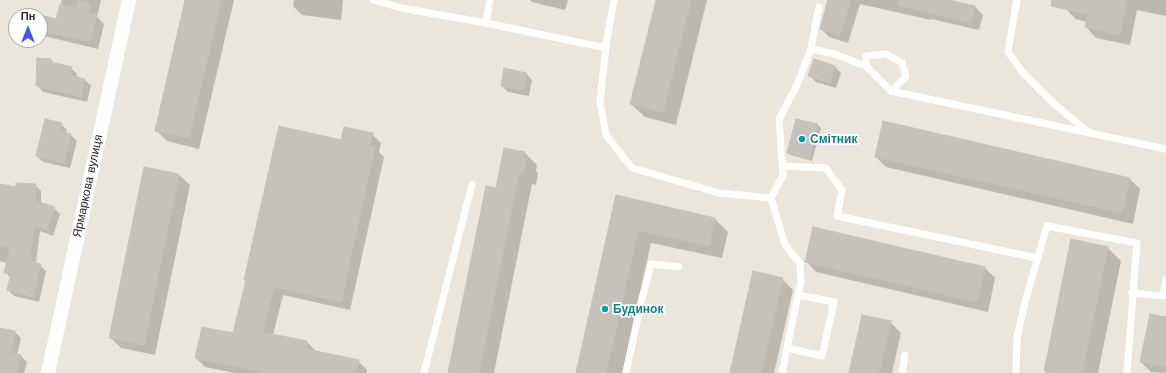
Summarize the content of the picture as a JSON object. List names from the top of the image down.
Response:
{
  "streets": {
    "street": ["Ярмаркова вулиця"]
  },
  "places": ["Смітник", "Будинок"],
  "north": "top"
}
